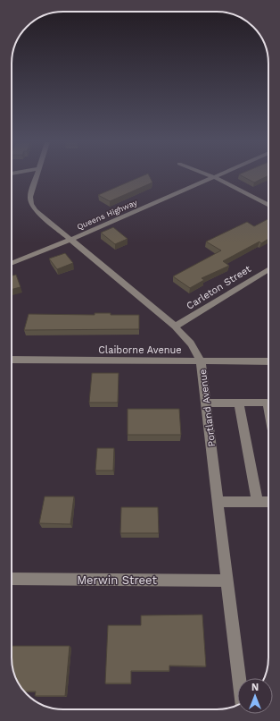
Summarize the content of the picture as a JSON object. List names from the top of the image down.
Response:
{
  "streets": {
    "street": [
      "Queens Highway",
      "Carleton Street",
      "Claiborne Avenue",
      "Portland Avenue",
      "Merwin Street"
    ]
  },
  "crossings": [
    ["Queens Highway", "Portland Avenue"],
    ["Carleton Street", "Portland Avenue"],
    ["Claiborne Avenue", "Portland Avenue"],
    ["Portland Avenue", "Merwin Street"]
  ],
  "north": "top"
}
